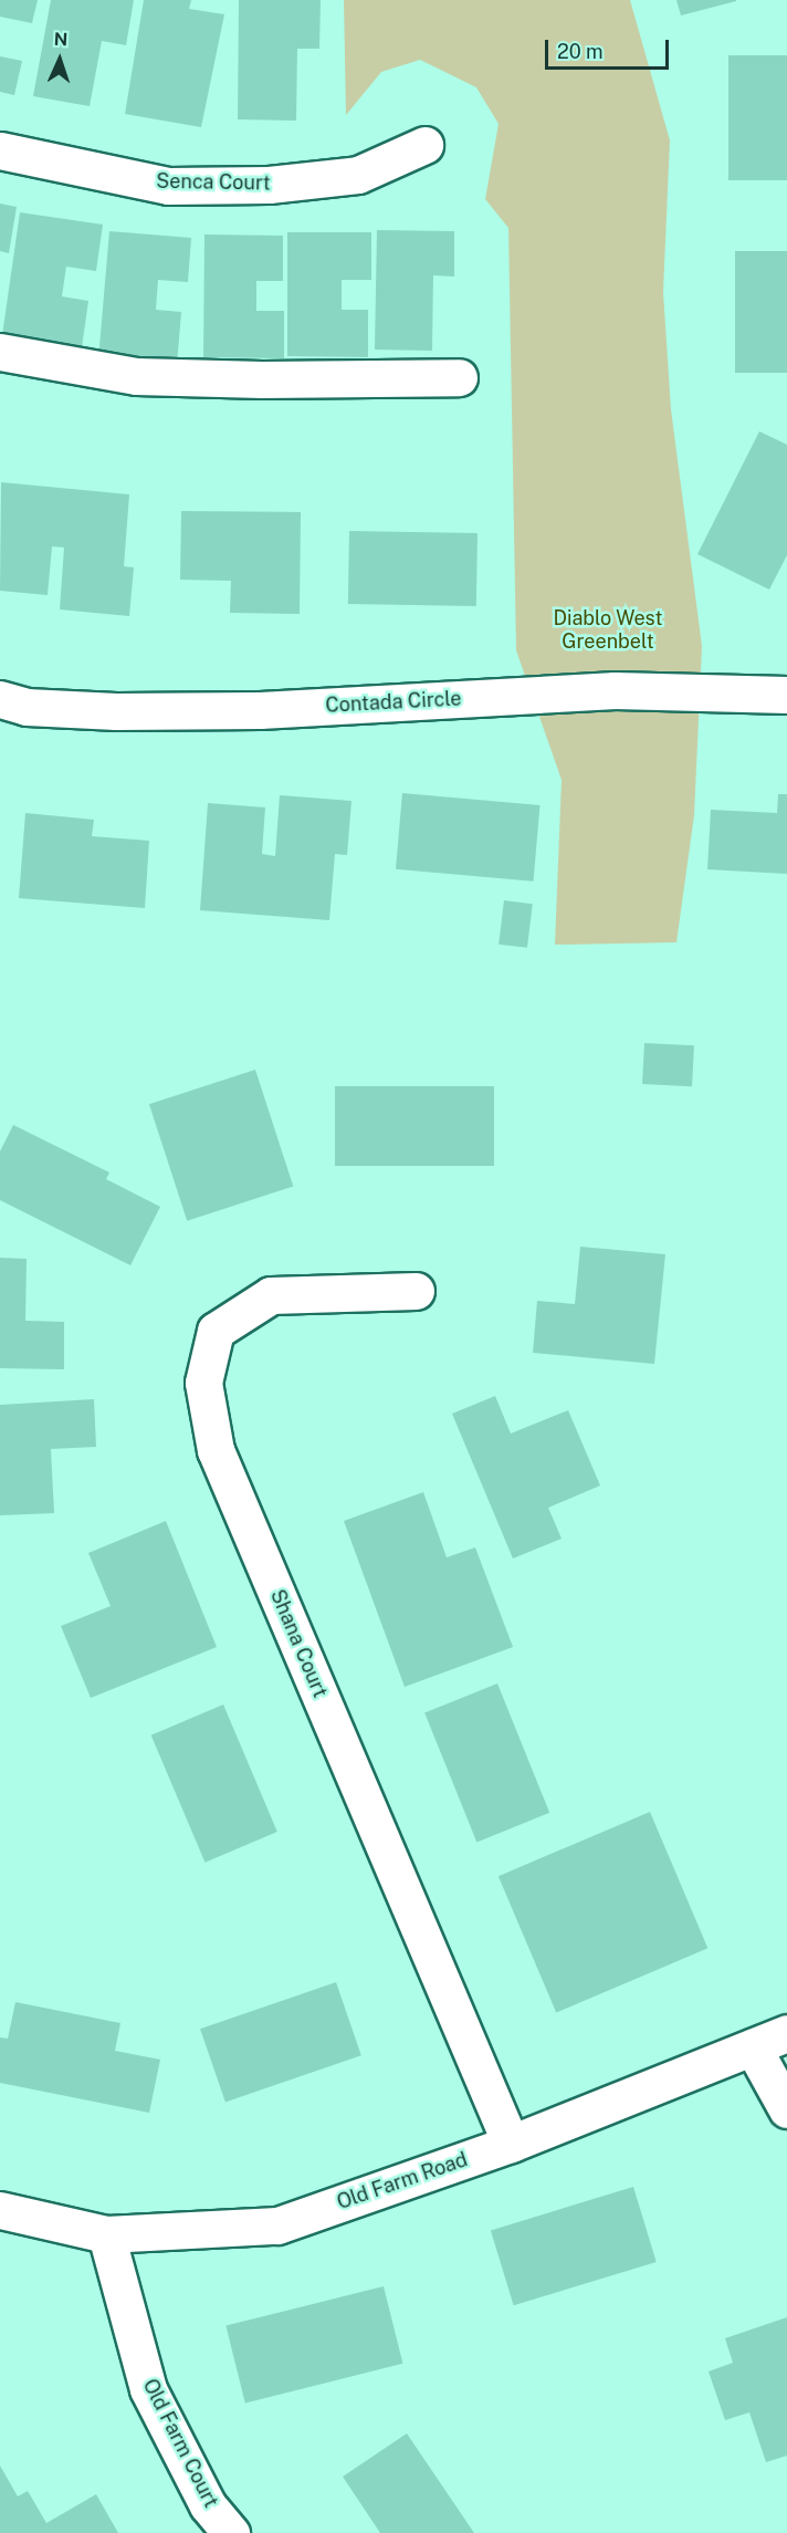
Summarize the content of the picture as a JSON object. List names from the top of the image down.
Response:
{
  "streets": {
    "street": [
      "Senca Court",
      "Contada Circle",
      "Shana Court",
      "Old Farm Road",
      "Old Farm Court"
    ]
  },
  "crossings": [
    ["Shana Court", "Old Farm Road"],
    ["Old Farm Road", "Old Farm Court"]
  ],
  "parks": ["Diablo West Greenbelt"],
  "scale_bar": "20 m",
  "north": "top"
}
